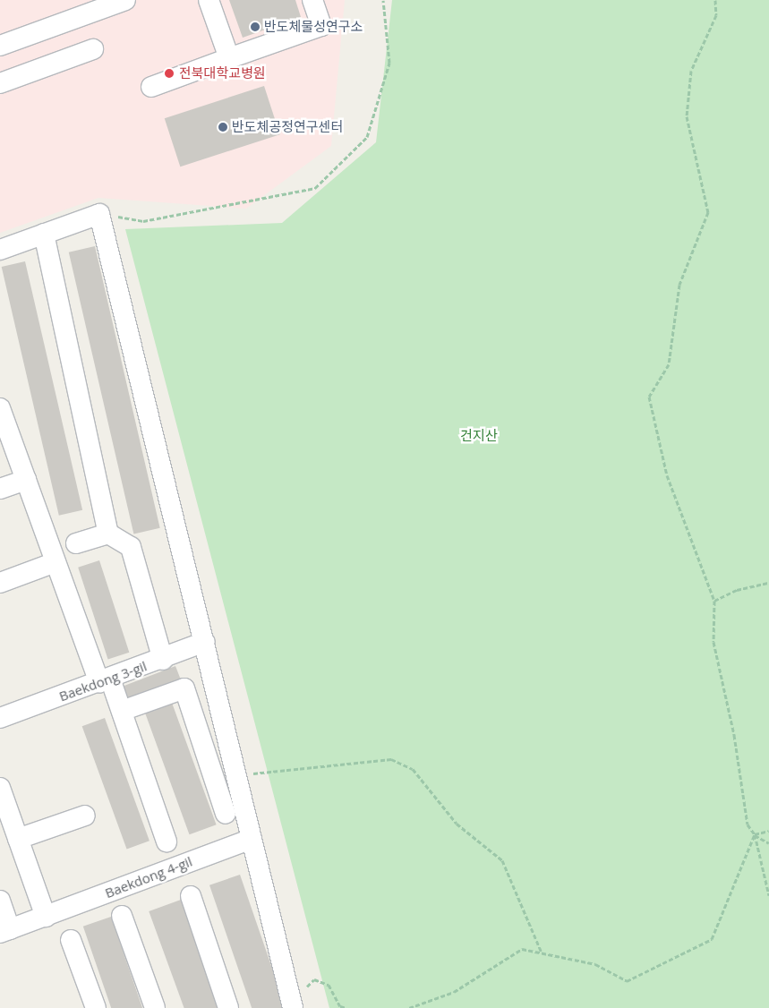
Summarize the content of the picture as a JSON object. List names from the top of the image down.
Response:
{
  "streets": {
    "street": ["Baekdong 3-gil", "Baekdong 4-gil"]
  },
  "parks": ["건지산"],
  "places": ["반도체물성연구소", "전북대학교병원", "반도체공정연구센터"]
}
